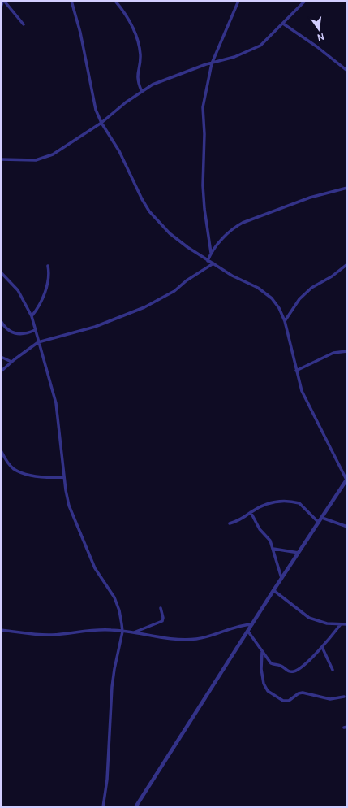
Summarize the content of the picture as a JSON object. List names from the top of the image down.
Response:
{
  "north": "bottom"
}
